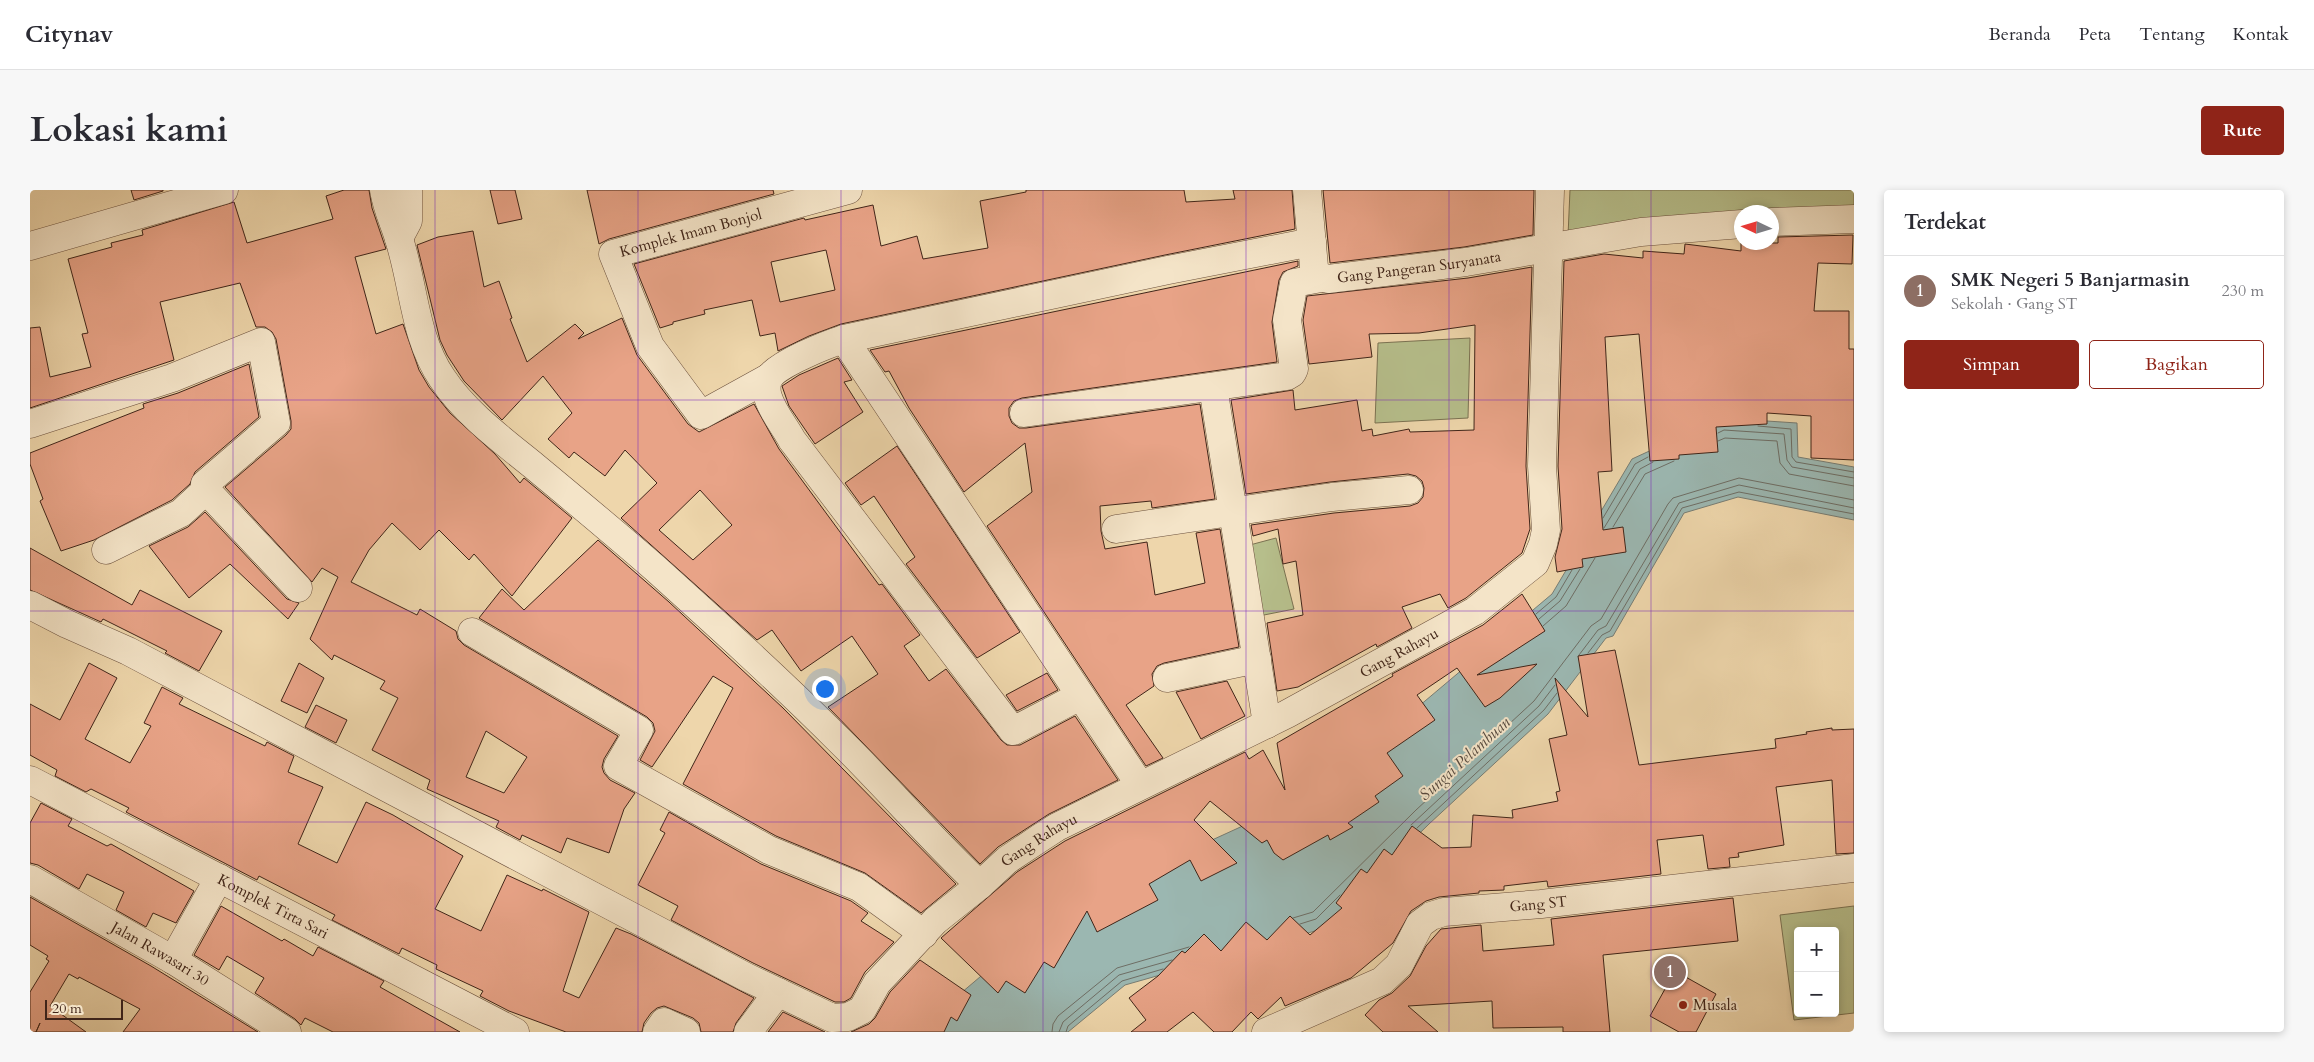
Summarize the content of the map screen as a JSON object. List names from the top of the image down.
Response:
{
  "streets": {
    "street": [
      "Komplek Imam Bonjol",
      "Gang Pangeran Suryanata",
      "Gang Rahayu",
      "Gang ST",
      "Komplek Tirta Sari",
      "Jalan Rawasari 30"
    ]
  },
  "crossings": [
    ["Gang Pangeran Suryanata", "Gang Rahayu"]
  ],
  "water": ["Sungai Pelambuan"],
  "places": ["Musala"],
  "scale_bar": "20 m",
  "north": "left",
  "page": {
    "header": "Citynav",
    "nav": [
      "Beranda",
      "Peta",
      "Tentang",
      "Kontak"
    ],
    "title": "Lokasi kami",
    "buttons": [
      "Rute",
      ["Simpan", "Bagikan"]
    ],
    "heading": "Terdekat",
    "list": [
      {
        "mark": "1",
        "name": "SMK Negeri 5 Banjarmasin",
        "note": "Sekolah · Gang ST",
        "value": "230 m"
      }
    ],
    "map_buttons": ["+", "−"],
    "pins": "1",
    "scale": "20 m"
  }
}
